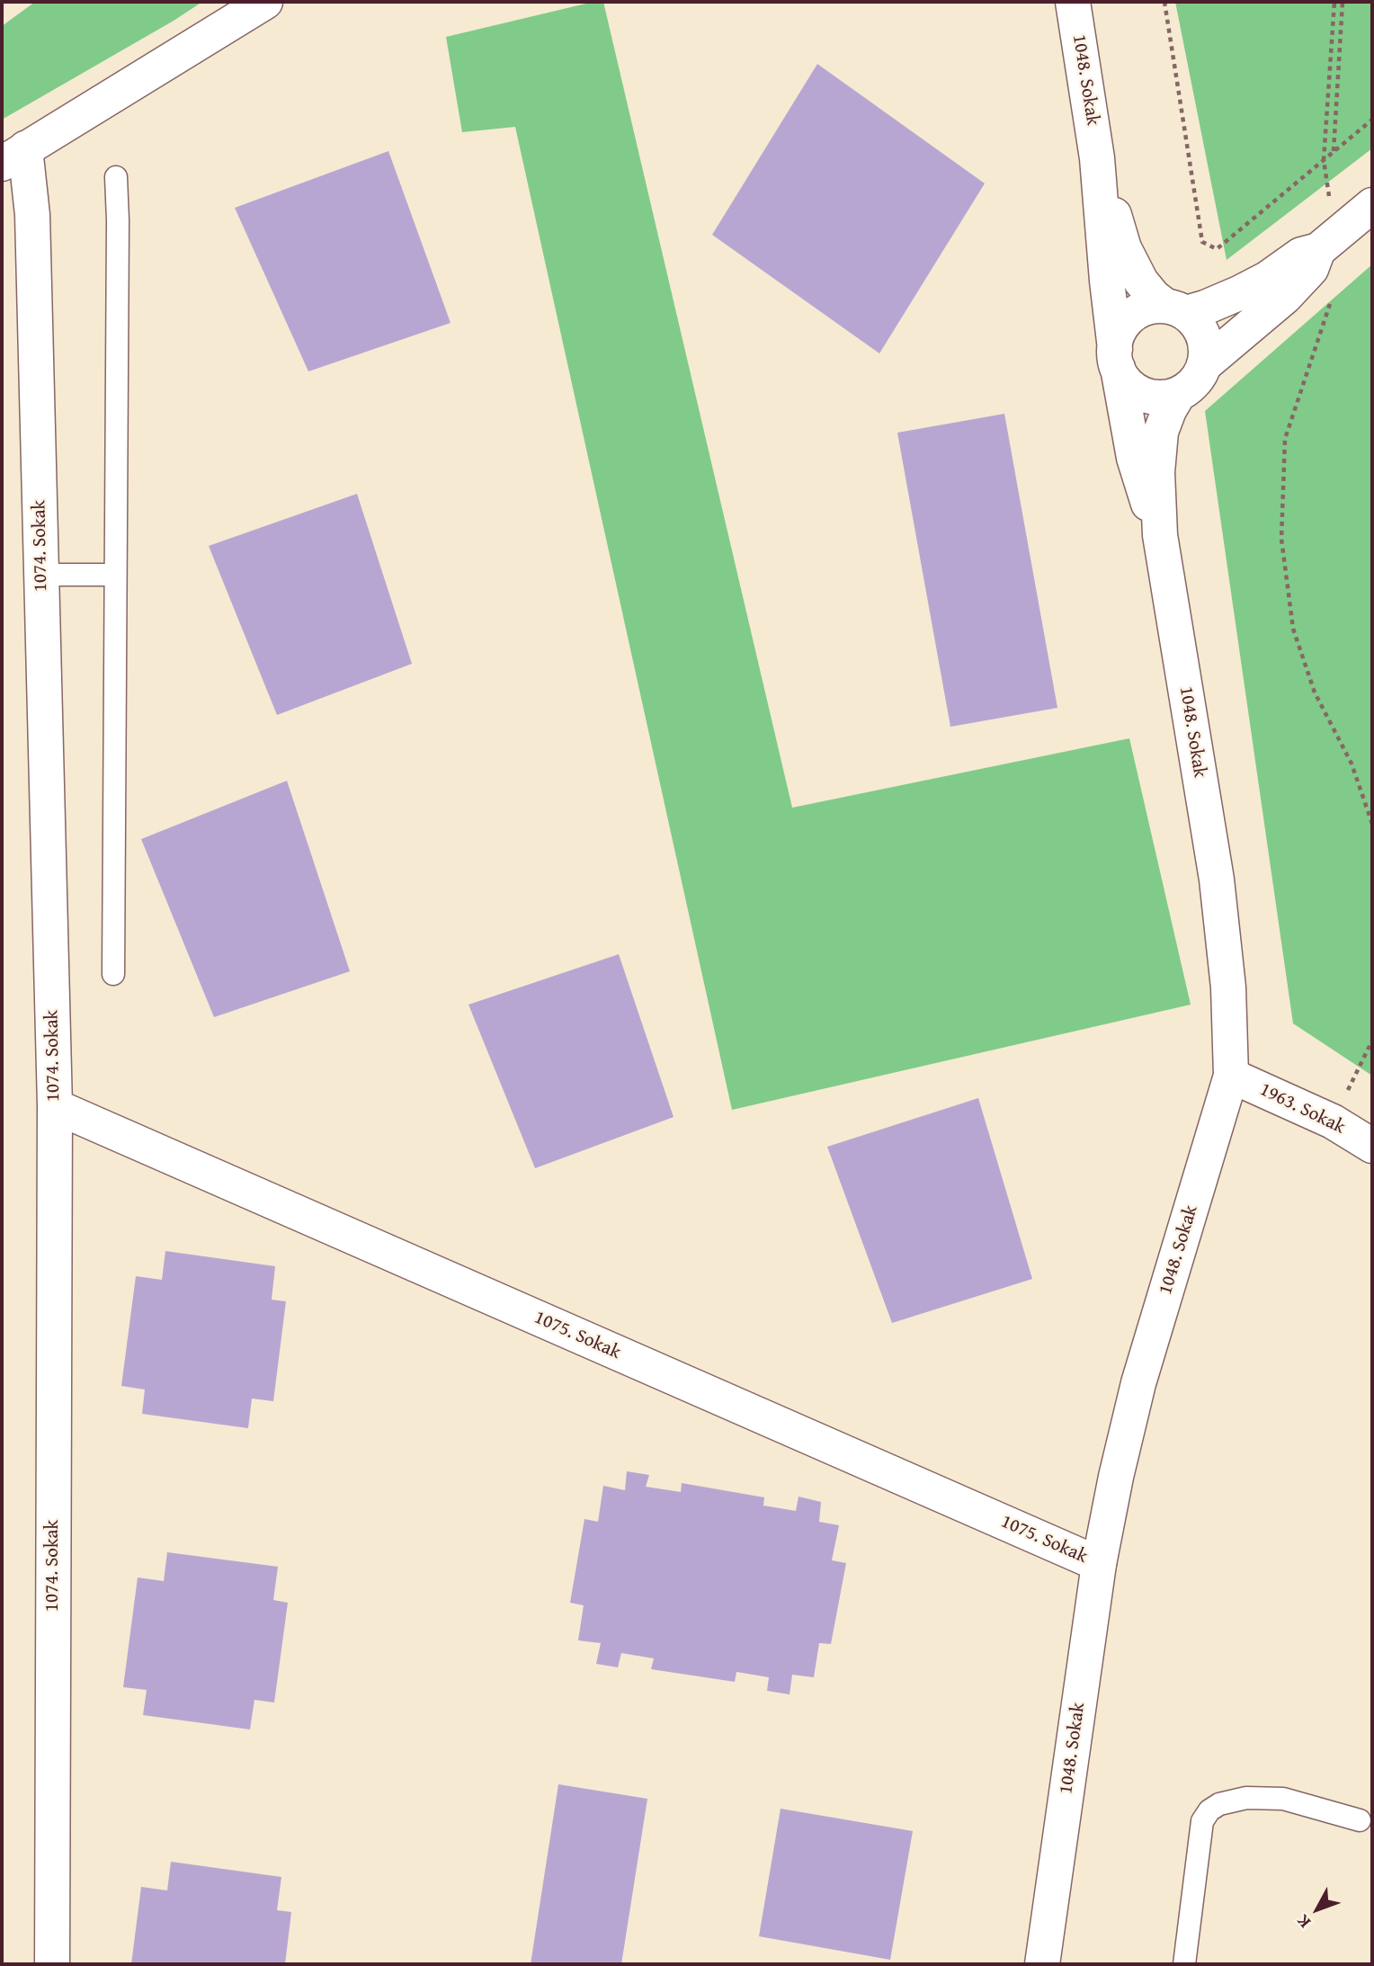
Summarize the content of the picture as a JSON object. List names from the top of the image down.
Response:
{
  "streets": {
    "main road": [
      "1048. Sokak",
      "1074. Sokak",
      "1963. Sokak",
      "1075. Sokak"
    ]
  },
  "crossings": [
    ["1048. Sokak", "1963. Sokak"],
    ["1048. Sokak", "1075. Sokak"],
    ["1074. Sokak", "1075. Sokak"]
  ],
  "north": "bottom left"
}
